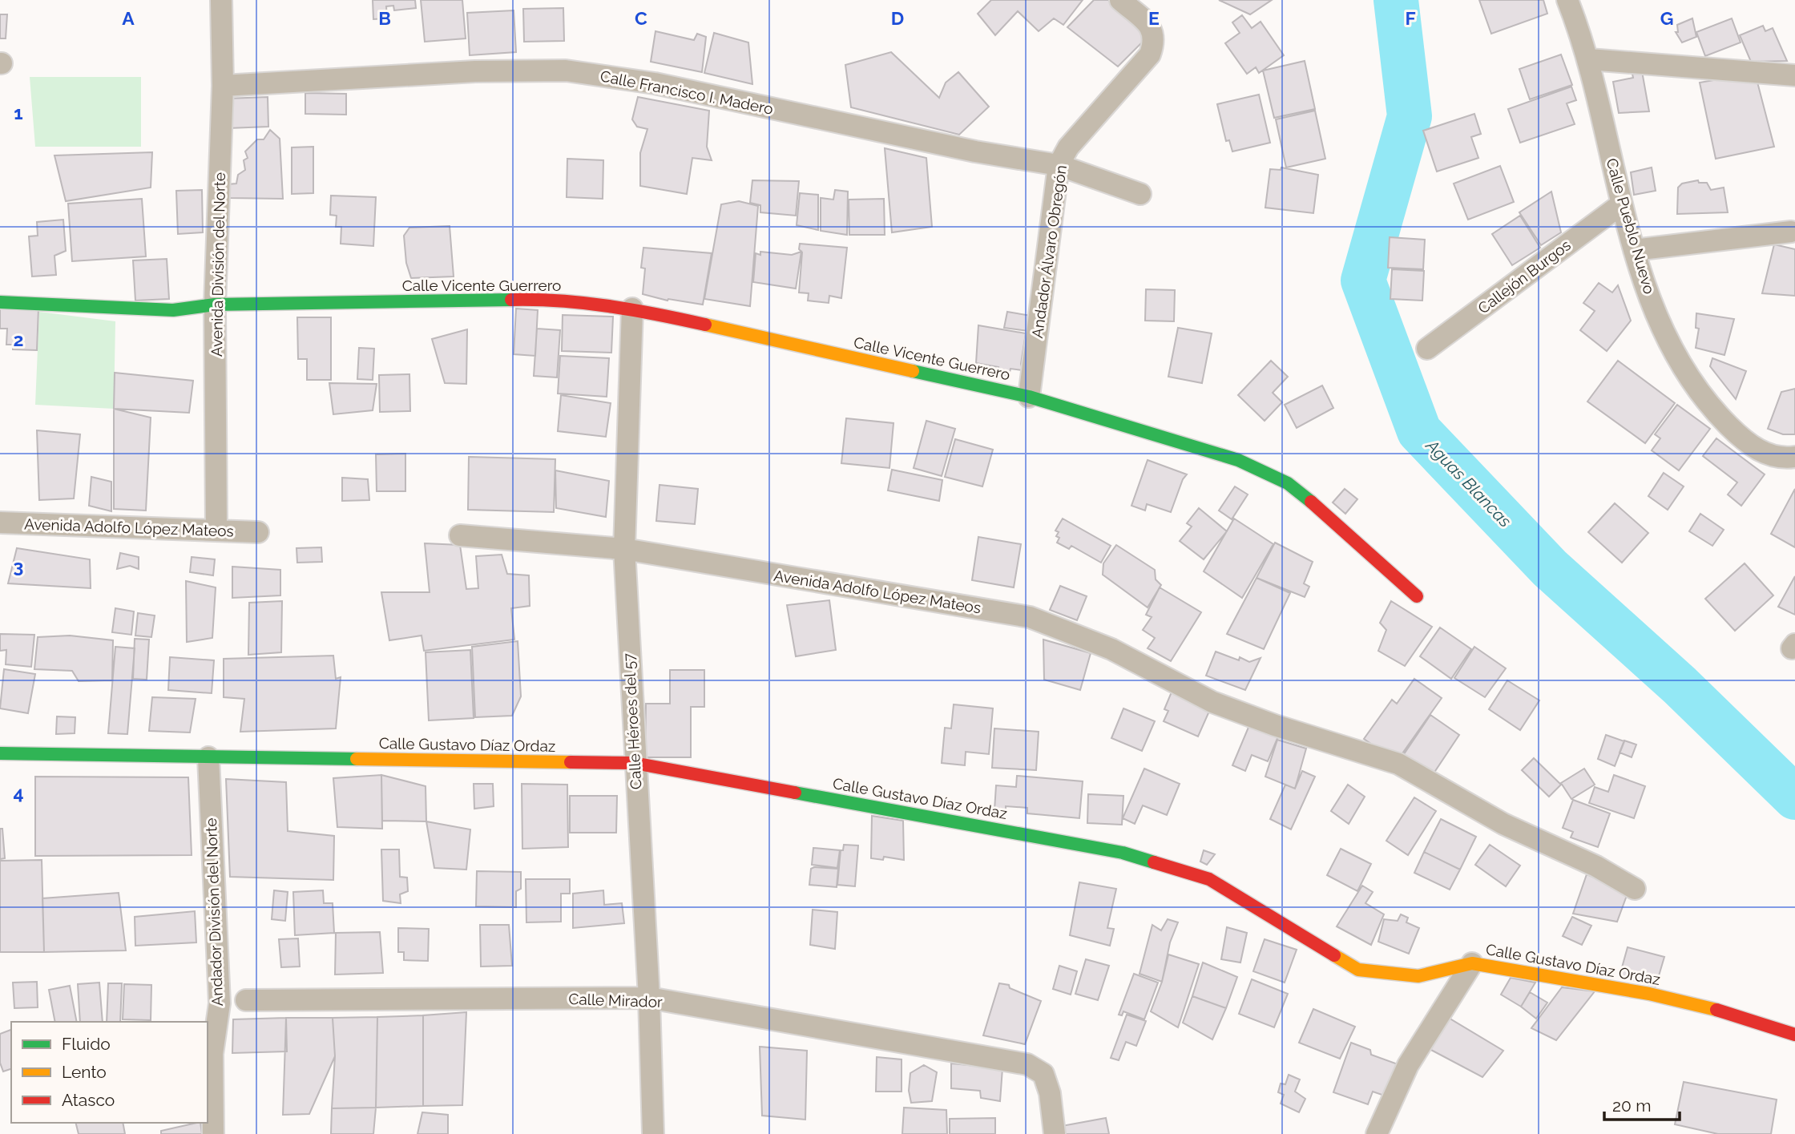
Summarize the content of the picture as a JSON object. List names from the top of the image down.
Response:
{
  "streets": {
    "street": [
      "Calle Francisco I. Madero",
      "Calle Pueblo Nuevo",
      "Andador Álvaro Obregón",
      "Avenida División del Norte",
      "Callejón Burgos",
      "Calle Vicente Guerrero",
      "Avenida Adolfo López Mateos",
      "Calle Héroes del 57",
      "Calle Gustavo Díaz Ordaz",
      "Andador División del Norte",
      "Calle Mirador"
    ]
  },
  "crossings": [
    ["Calle Francisco I. Madero", "Andador Álvaro Obregón"],
    ["Calle Francisco I. Madero", "Avenida División del Norte"],
    ["Calle Pueblo Nuevo", "Callejón Burgos"],
    ["Andador Álvaro Obregón", "Calle Vicente Guerrero"],
    ["Avenida División del Norte", "Calle Vicente Guerrero"],
    ["Avenida División del Norte", "Avenida Adolfo López Mateos"],
    ["Calle Vicente Guerrero", "Calle Héroes del 57"],
    ["Avenida Adolfo López Mateos", "Calle Héroes del 57"],
    ["Calle Héroes del 57", "Calle Gustavo Díaz Ordaz"],
    ["Calle Héroes del 57", "Calle Mirador"],
    ["Calle Gustavo Díaz Ordaz", "Andador División del Norte"]
  ],
  "water": ["Aguas Blancas"],
  "legend": ["Fluido", "Lento", "Atasco"],
  "scale_bar": "20 m",
  "grid": {
    "columns": [
      "A",
      "B",
      "C",
      "D",
      "E",
      "F",
      "G"
    ],
    "rows": [
      "1",
      "2",
      "3",
      "4"
    ]
  }
}
